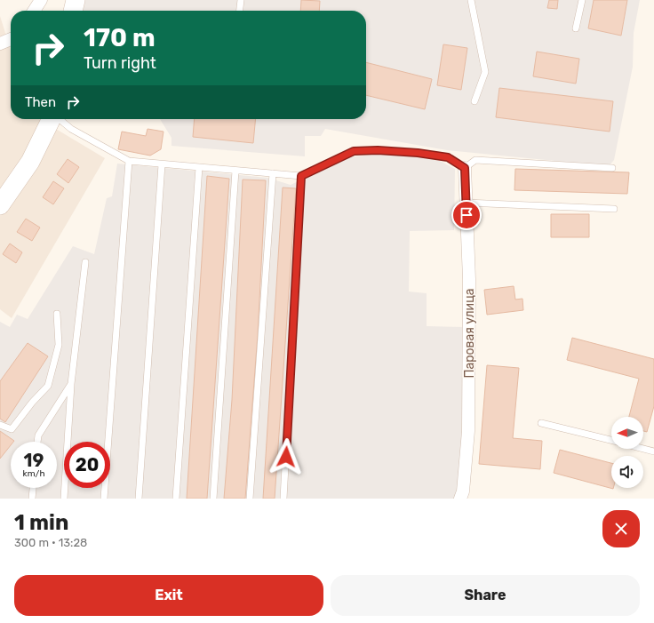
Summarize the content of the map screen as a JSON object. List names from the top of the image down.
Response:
{
  "streets": {
    "street": ["Паровая улица"]
  },
  "north": "left",
  "page": {
    "turn": ["170 m", "Turn right"],
    "then": "Then",
    "speed": "19 km/h",
    "limit": "20",
    "heading": ["1 min", "300 m · 13:28"],
    "buttons": ["Exit", "Share"]
  }
}
